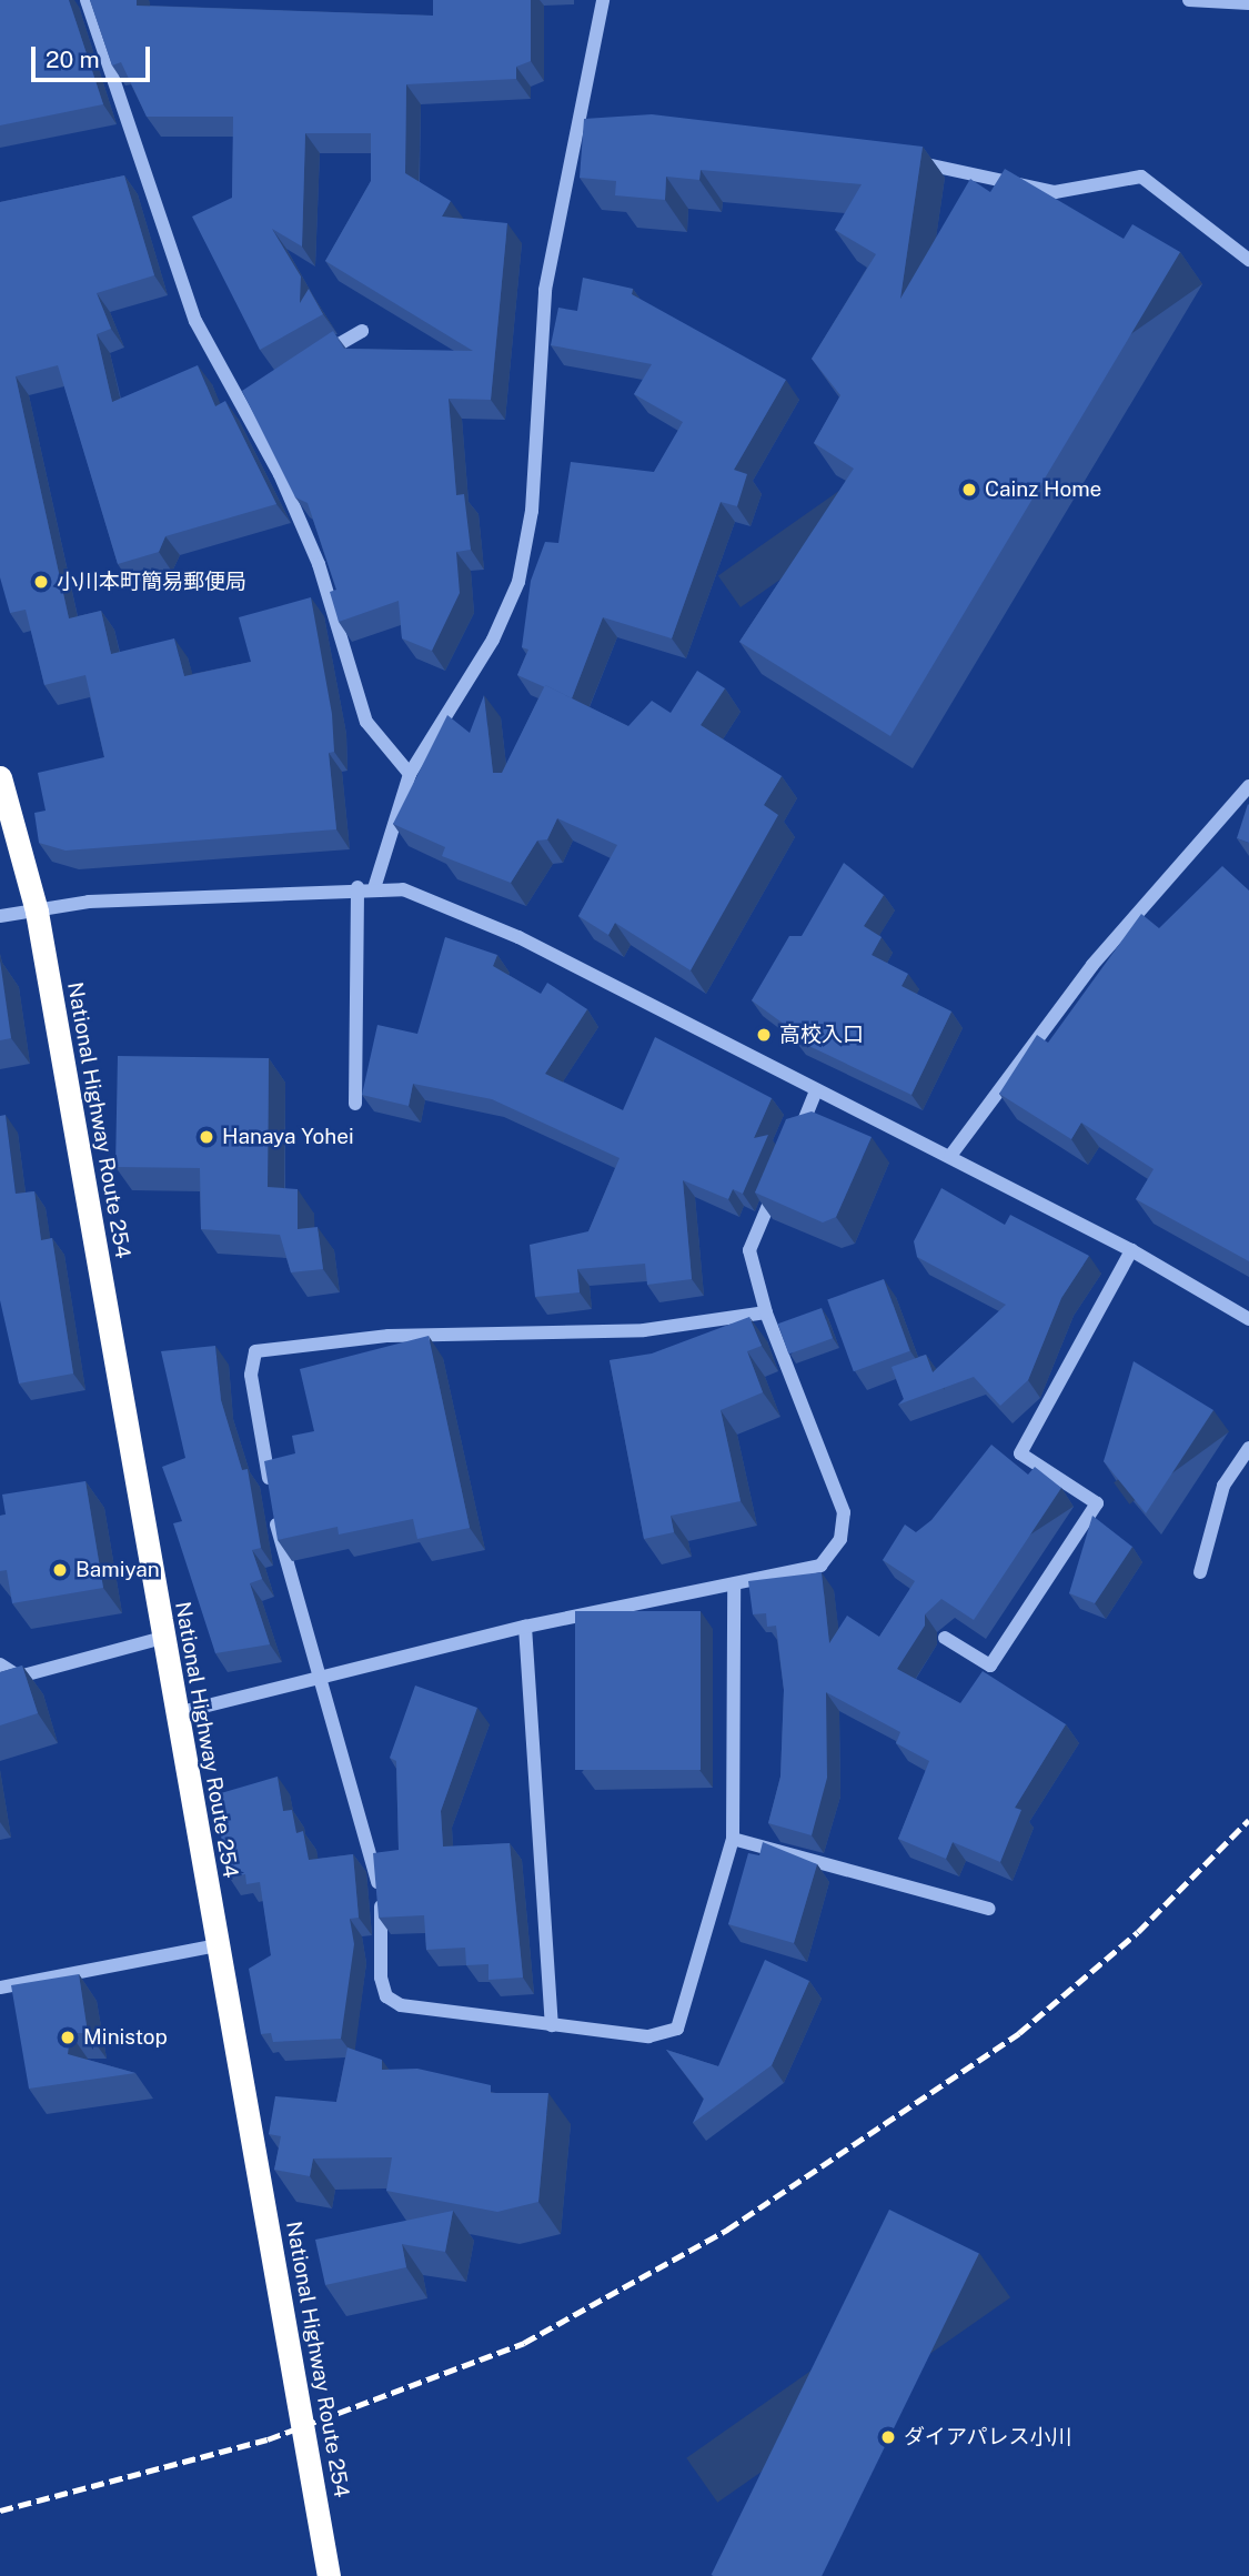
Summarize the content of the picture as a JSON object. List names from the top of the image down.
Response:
{
  "streets": {
    "highway": ["National Highway Route 254"]
  },
  "places": [
    "Cainz Home",
    "小川本町簡易郵便局",
    "高校入口",
    "Hanaya Yohei",
    "Bamiyan",
    "Ministop",
    "ダイアパレス小川"
  ],
  "scale_bar": "20 m"
}
